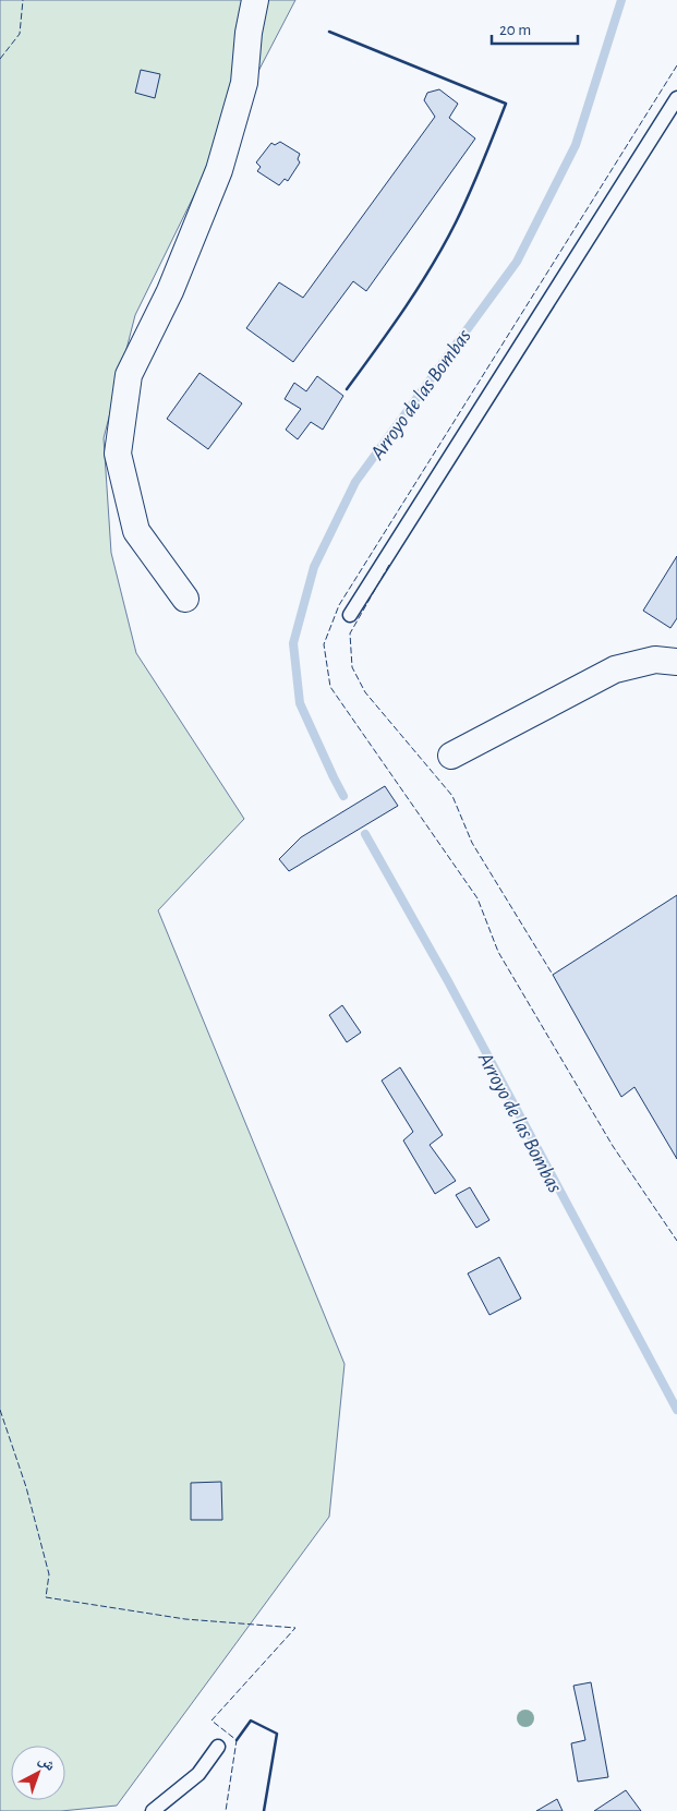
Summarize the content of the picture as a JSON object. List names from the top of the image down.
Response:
{
  "water": ["Arroyo de las Bombas"],
  "scale_bar": "20 m",
  "north": "top right"
}
